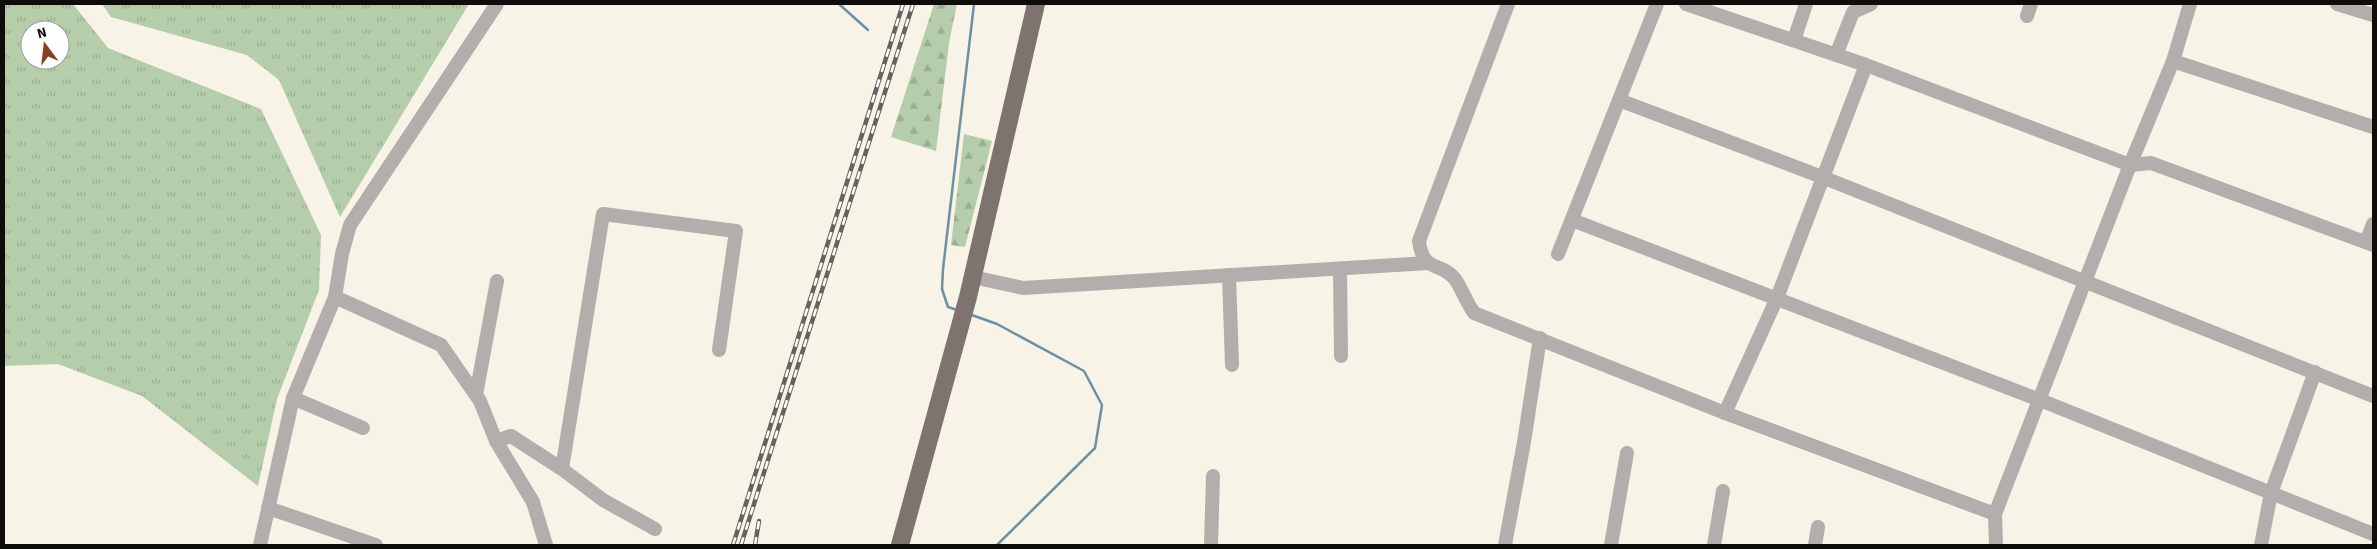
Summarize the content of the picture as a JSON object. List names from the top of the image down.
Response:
{
  "north": "top"
}
